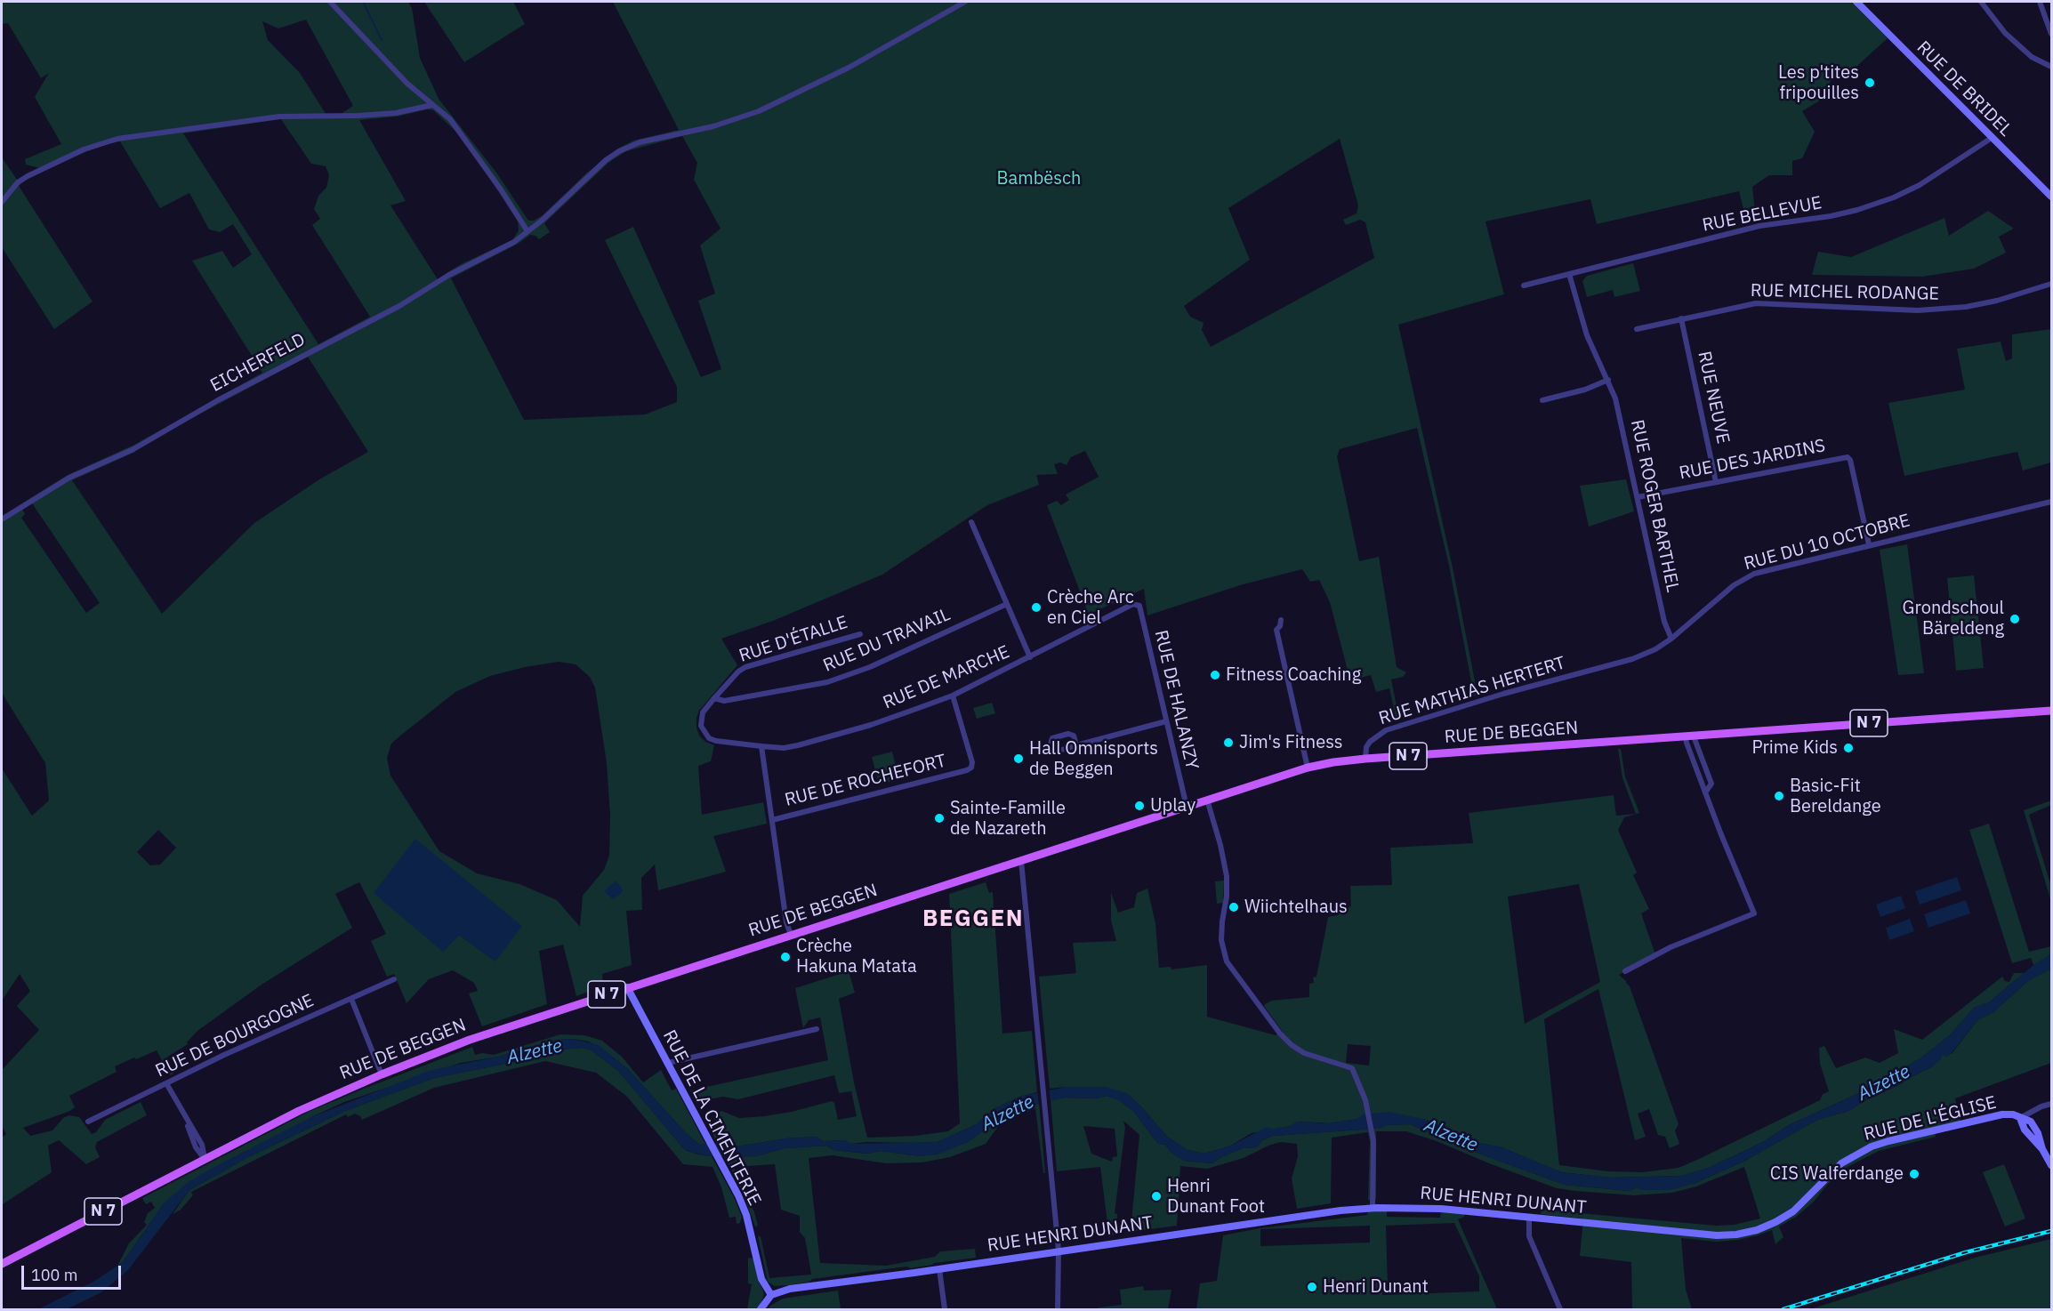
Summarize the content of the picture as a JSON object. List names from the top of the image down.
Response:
{
  "streets": {
    "main road": [
      "RUE DE BRIDEL",
      "N 7",
      "RUE DE BEGGEN",
      "RUE DE LA CIMENTERIE",
      "RUE DE L'ÉGLISE",
      "RUE HENRI DUNANT"
    ],
    "street": [
      "RUE BELLEVUE",
      "RUE MICHEL RODANGE",
      "EICHERFELD",
      "RUE NEUVE",
      "RUE DES JARDINS",
      "RUE ROGER BARTHEL",
      "RUE DU 10 OCTOBRE",
      "RUE D'ÉTALLE",
      "RUE DU TRAVAIL",
      "RUE DE MARCHE",
      "RUE MATHIAS HERTERT",
      "RUE DE HALANZY",
      "RUE DE ROCHEFORT",
      "RUE DE BOURGOGNE"
    ]
  },
  "crossings": [
    ["RUE DE BRIDEL", "RUE BELLEVUE"],
    ["RUE BELLEVUE", "RUE ROGER BARTHEL"],
    ["RUE MICHEL RODANGE", "RUE NEUVE"],
    ["RUE NEUVE", "RUE DES JARDINS"],
    ["RUE DES JARDINS", "RUE ROGER BARTHEL"],
    ["RUE DES JARDINS", "RUE DU 10 OCTOBRE"],
    ["RUE ROGER BARTHEL", "RUE DU 10 OCTOBRE"],
    ["RUE DU 10 OCTOBRE", "RUE MATHIAS HERTERT"],
    ["RUE D'ÉTALLE", "RUE DU TRAVAIL"],
    ["RUE DE MARCHE", "RUE DE HALANZY"],
    ["RUE DE MARCHE", "RUE DE ROCHEFORT"],
    ["RUE MATHIAS HERTERT", "RUE DE BEGGEN"],
    ["RUE DE HALANZY", "RUE DE BEGGEN"],
    ["N 7", "RUE DE BEGGEN"],
    ["RUE DE BEGGEN", "RUE DE LA CIMENTERIE"],
    ["RUE DE LA CIMENTERIE", "RUE HENRI DUNANT"],
    ["RUE DE L'ÉGLISE", "RUE HENRI DUNANT"]
  ],
  "districts": ["BEGGEN"],
  "water": ["Alzette"],
  "parks": ["Bambësch"],
  "places": [
    "Les p'tites fripouilles",
    "Crèche Arc en Ciel",
    "Grondschoul Bäreldeng",
    "Fitness Coaching",
    "Jim's Fitness",
    "Prime Kids",
    "Hall Omnisports de Beggen",
    "Basic-Fit Bereldange",
    "Uplay",
    "Sainte-Famille de Nazareth",
    "Wiichtelhaus",
    "Crèche Hakuna Matata",
    "CIS Walferdange",
    "Henri Dunant Foot",
    "Henri Dunant"
  ],
  "scale_bar": "100 m"
}
